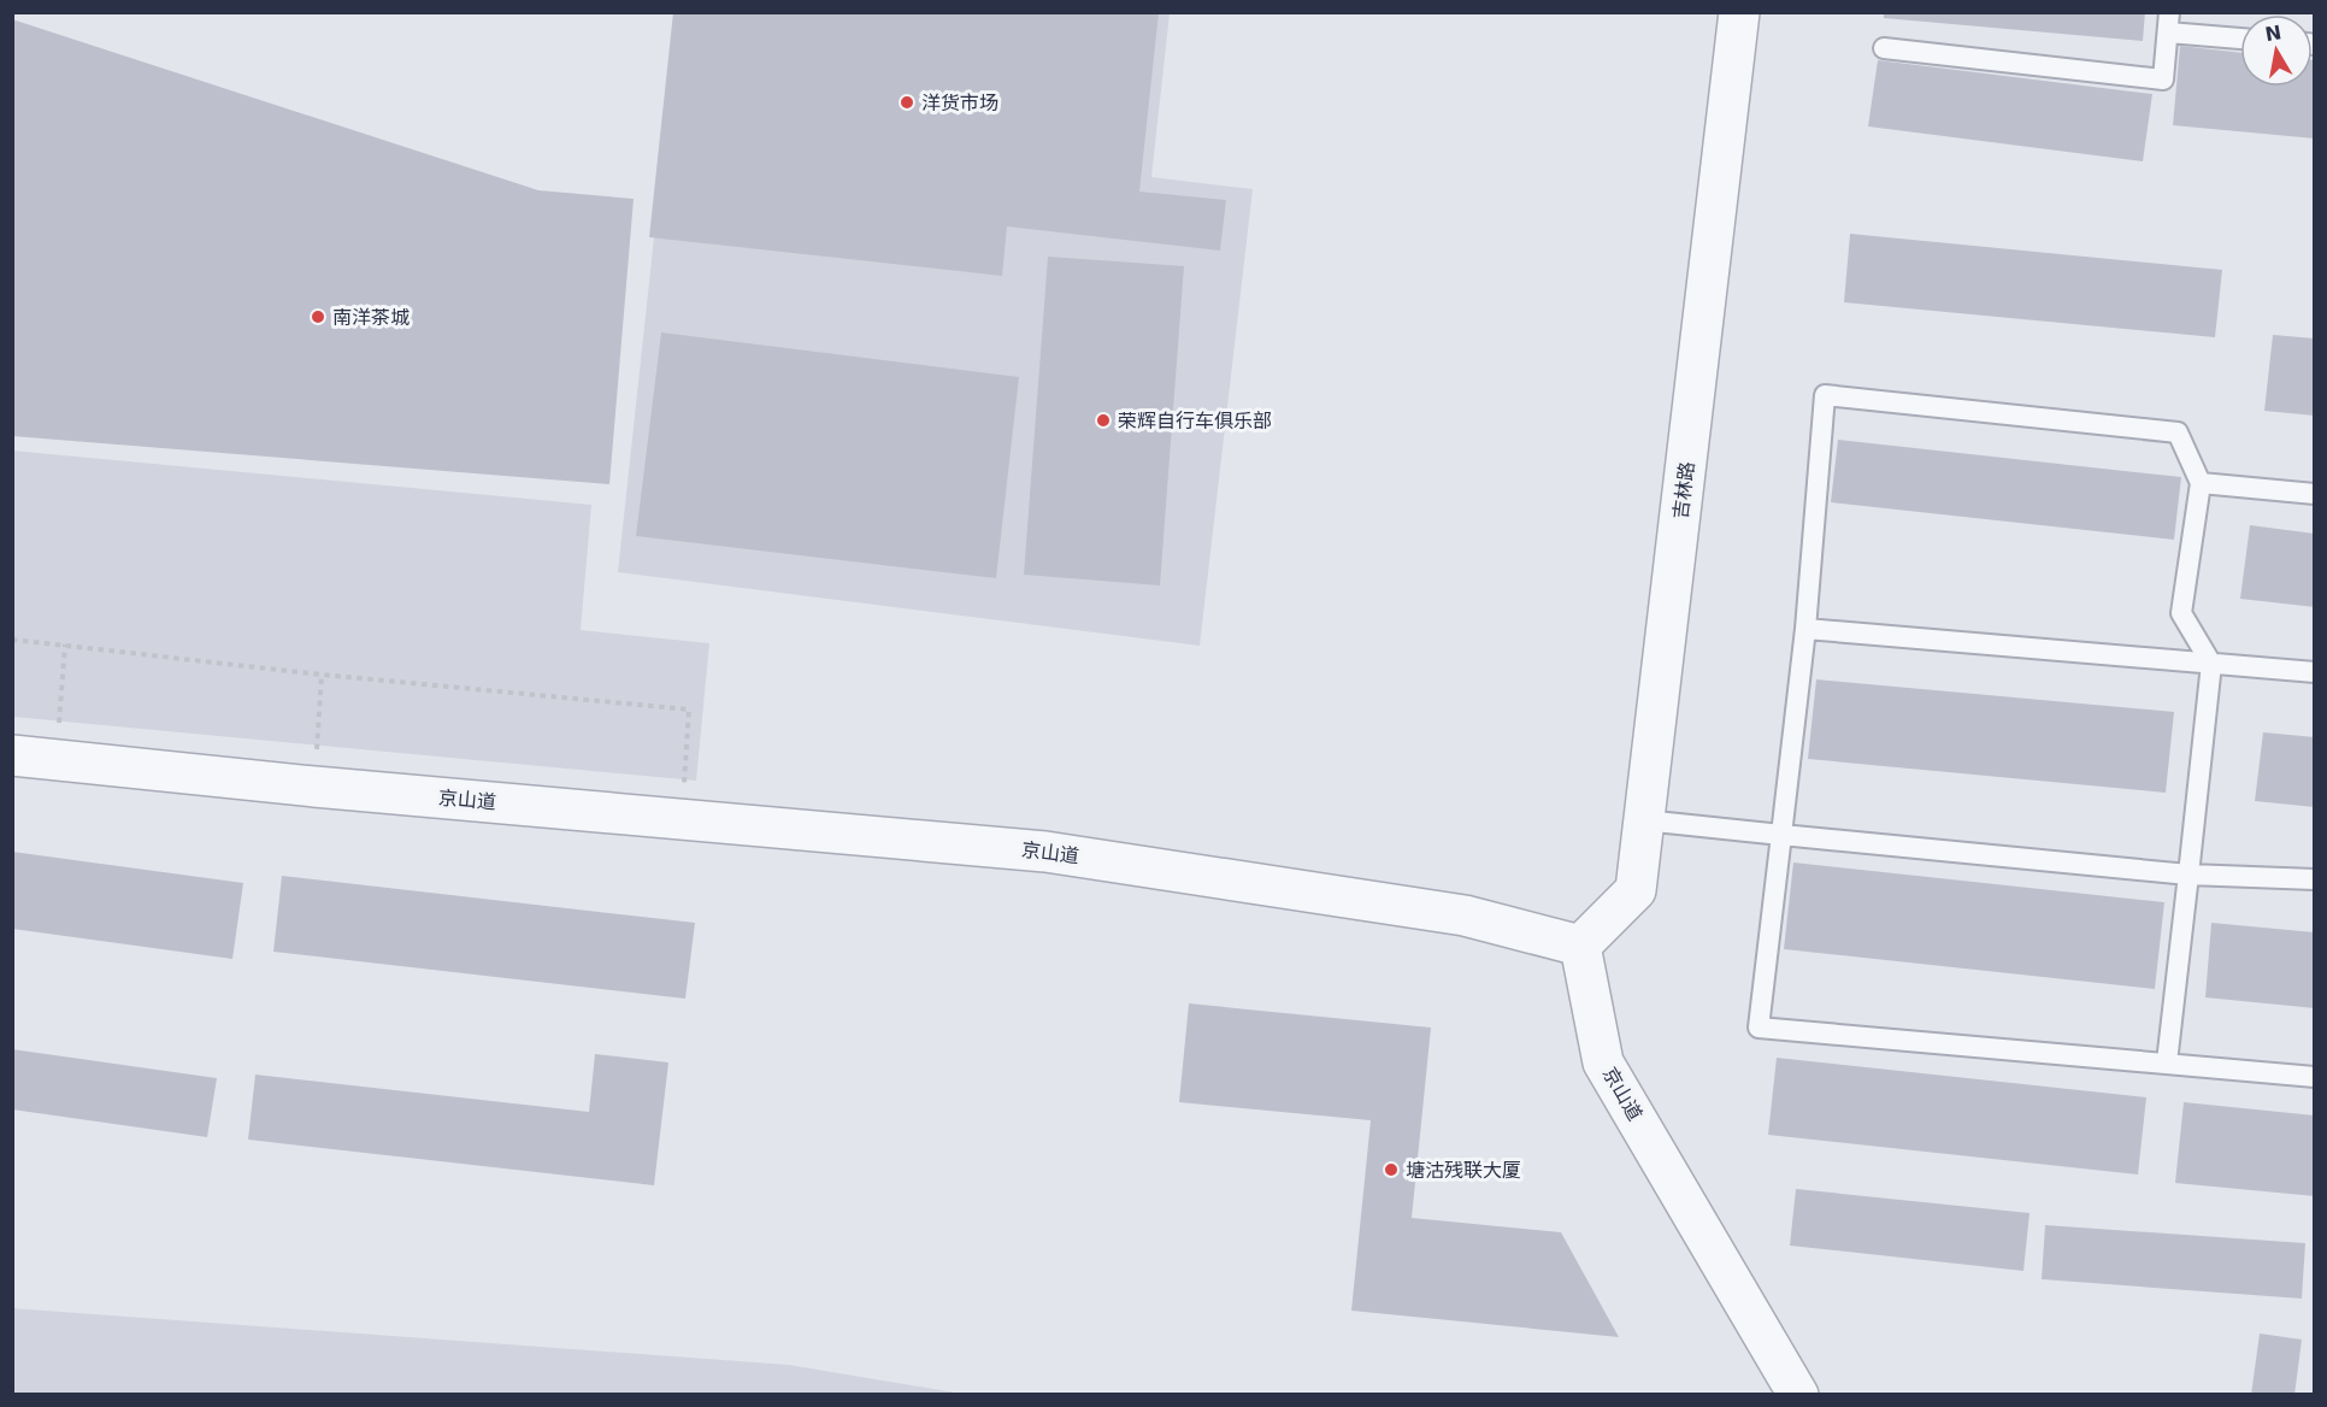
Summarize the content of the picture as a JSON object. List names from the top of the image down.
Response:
{
  "streets": {
    "street": ["吉林路", "京山道"]
  },
  "crossings": [
    ["吉林路", "京山道"]
  ],
  "places": [
    "洋货市场",
    "南洋茶城",
    "荣辉自行车俱乐部",
    "塘沽残联大厦"
  ],
  "north": "top"
}
